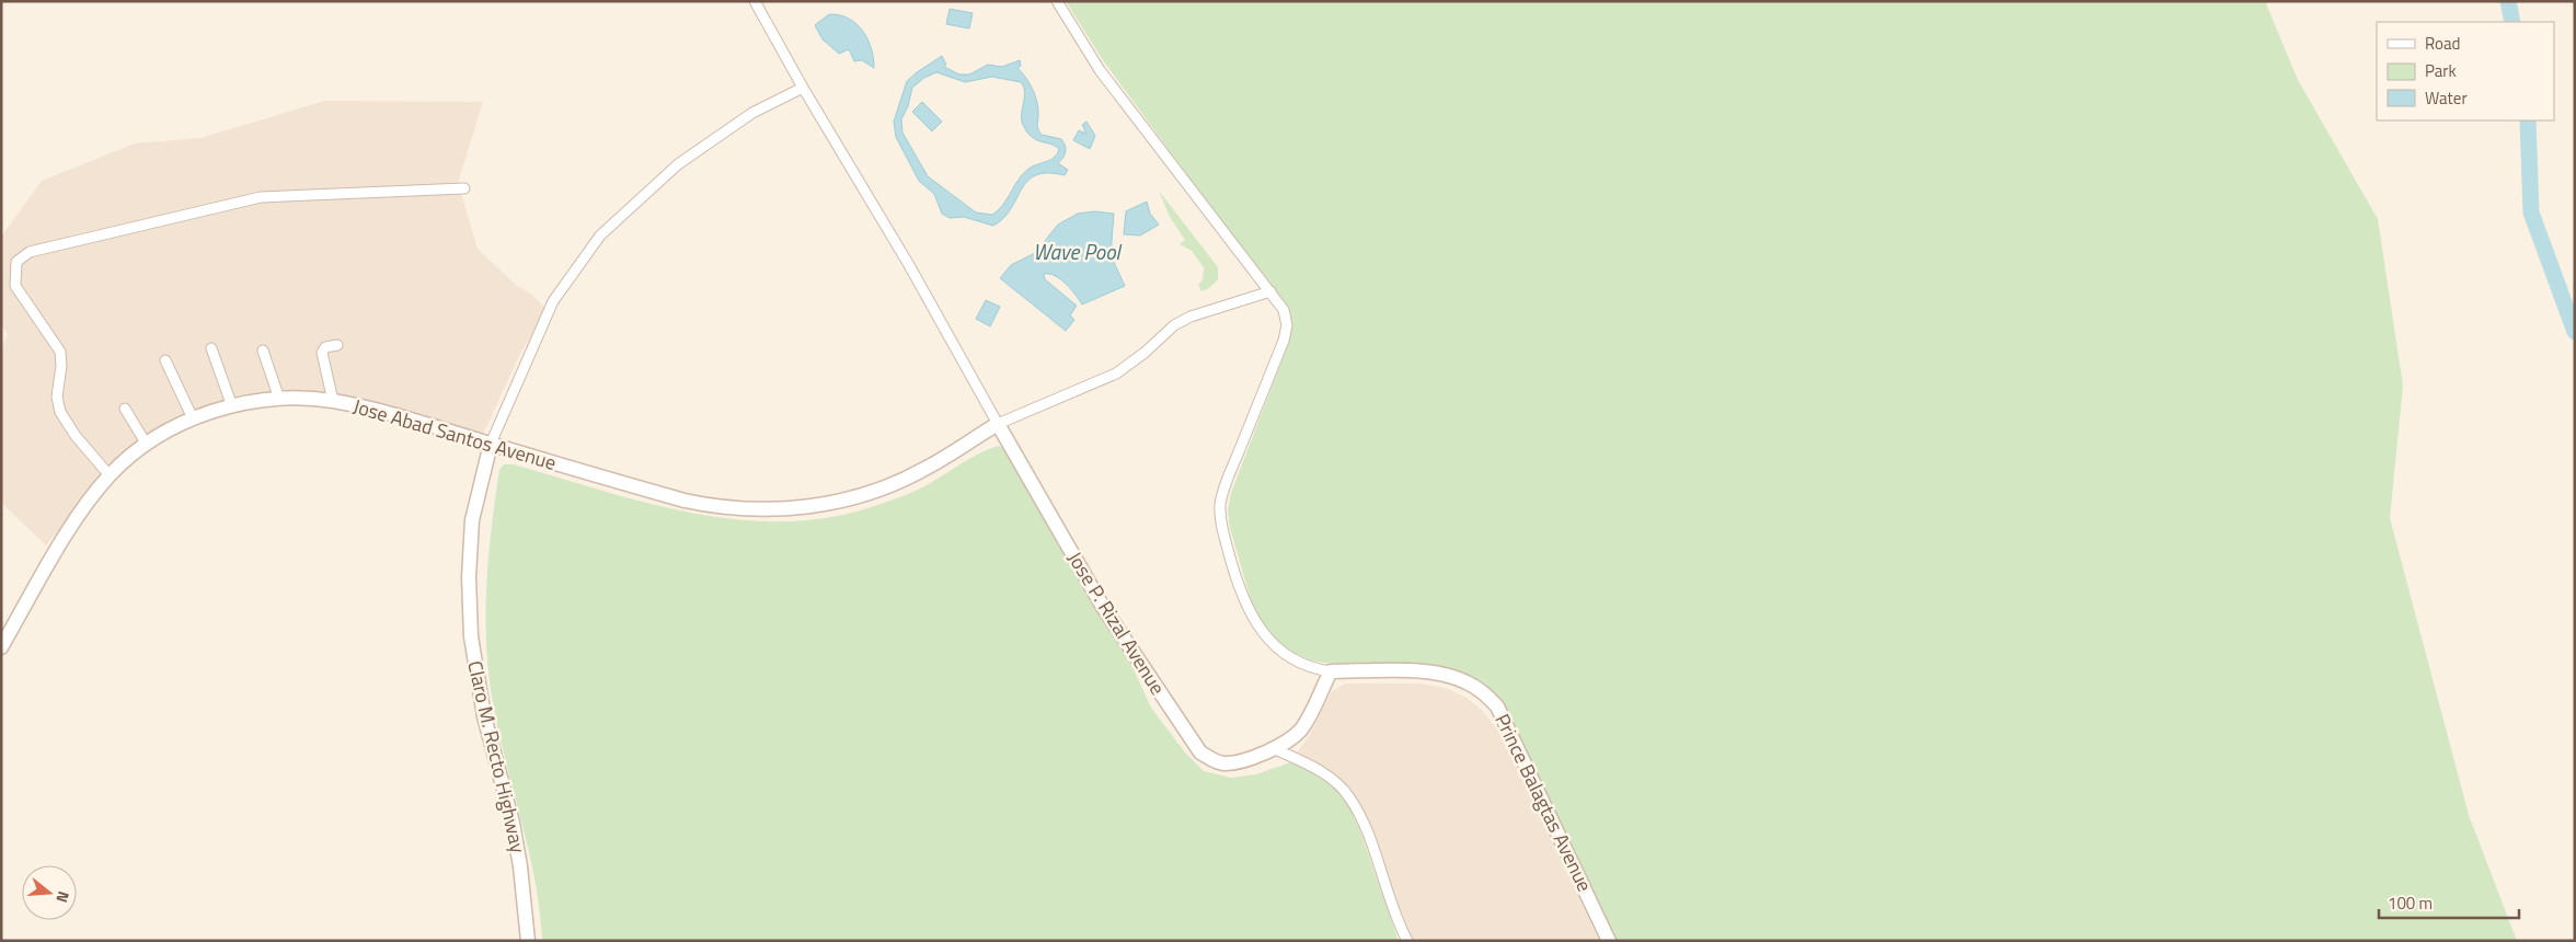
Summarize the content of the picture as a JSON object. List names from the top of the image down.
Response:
{
  "streets": {
    "main road": [
      "Jose Abad Santos Avenue",
      "Jose P. Rizal Avenue",
      "Claro M. Recto Highway",
      "Prince Balagtas Avenue"
    ]
  },
  "crossings": [
    ["Jose Abad Santos Avenue", "Jose P. Rizal Avenue"],
    ["Jose Abad Santos Avenue", "Claro M. Recto Highway"],
    ["Jose P. Rizal Avenue", "Prince Balagtas Avenue"]
  ],
  "water": ["Wave Pool"],
  "legend": ["Road", "Park", "Water"],
  "scale_bar": "100 m",
  "north": "right"
}
